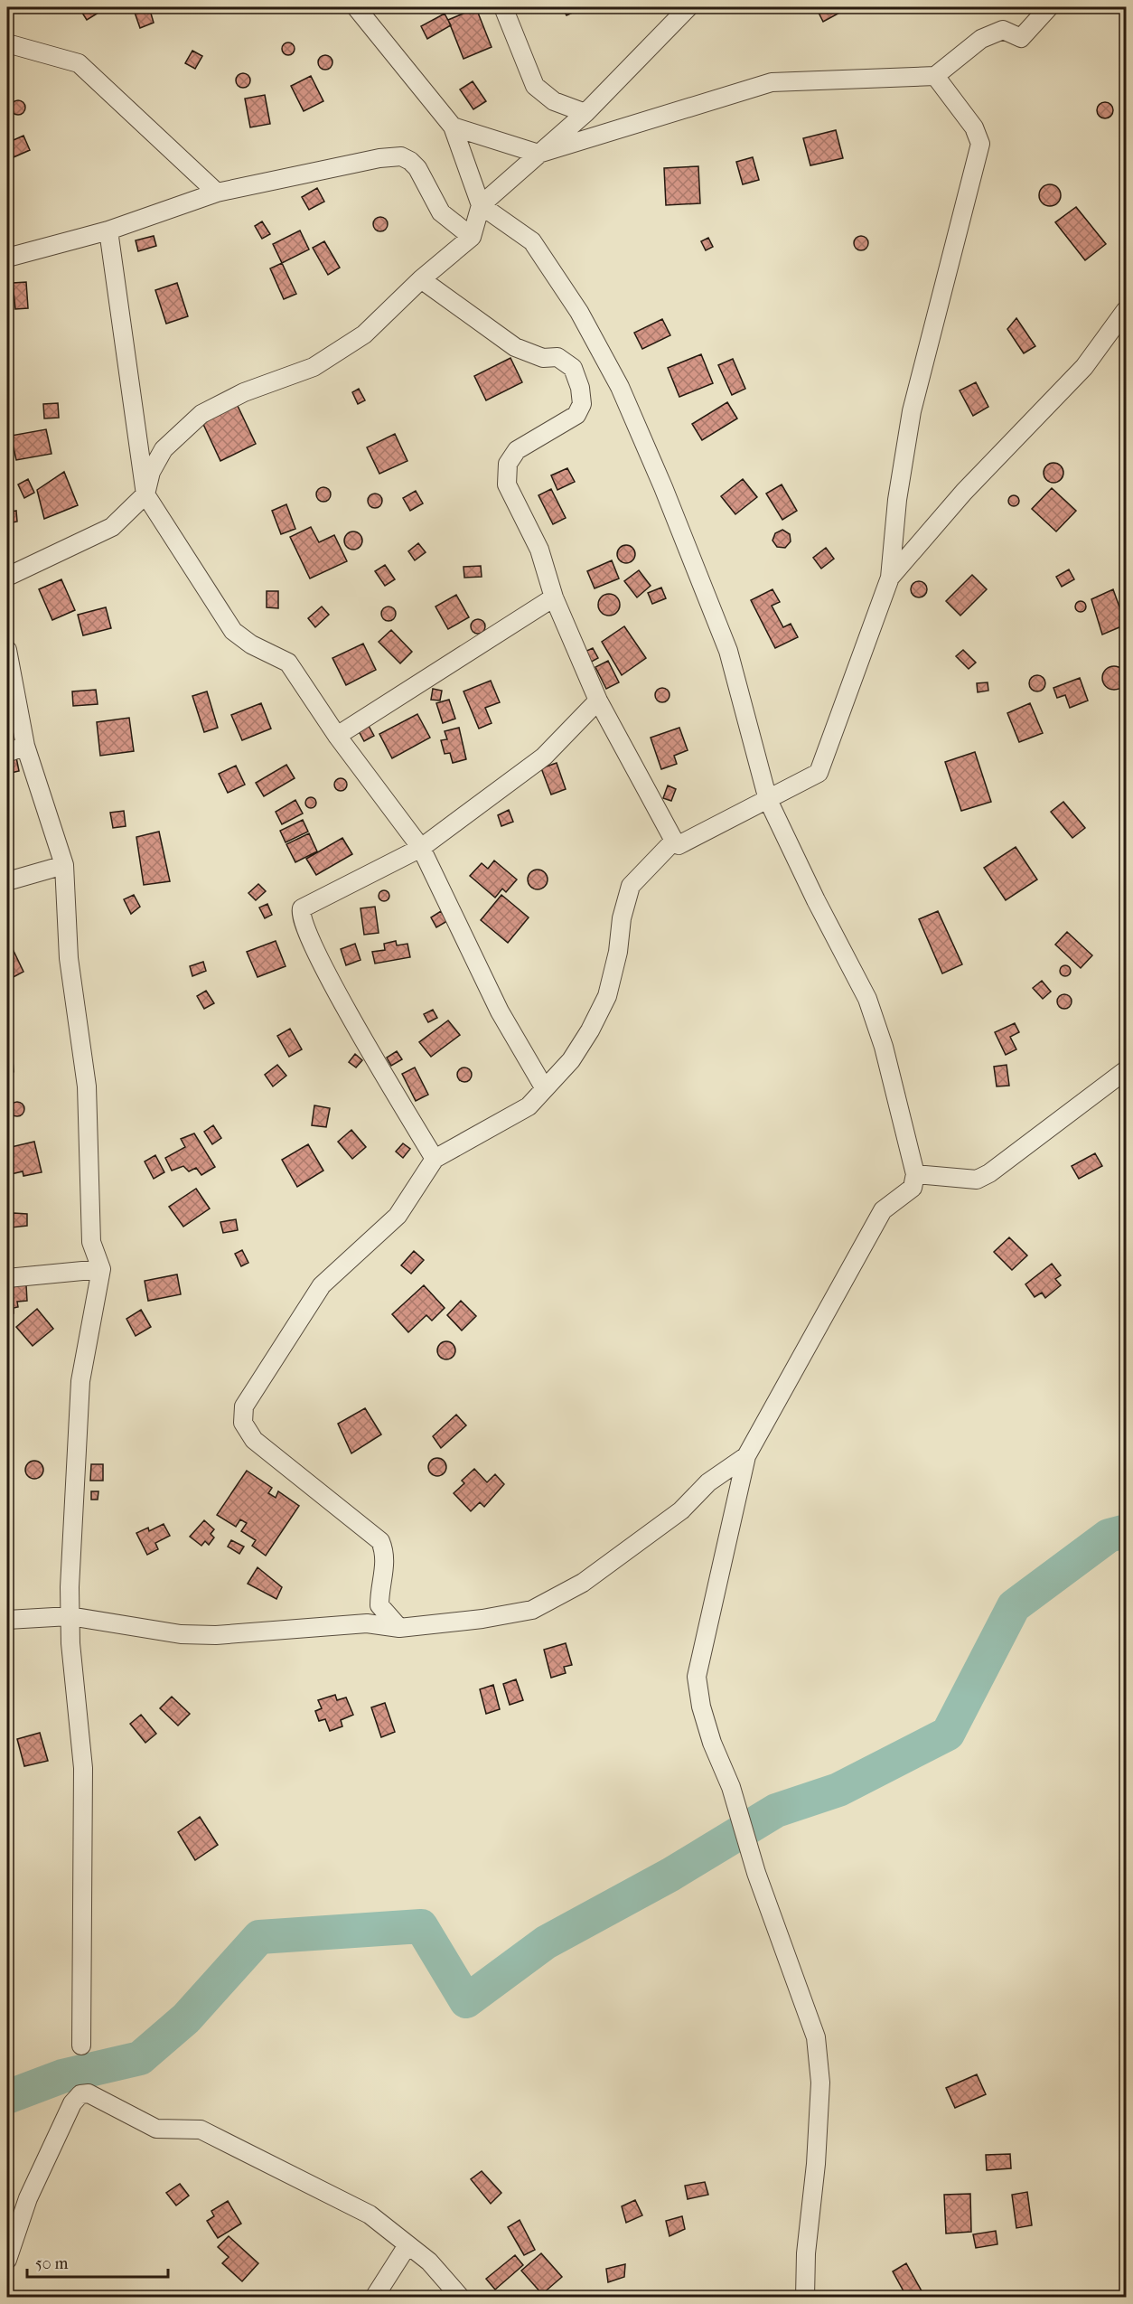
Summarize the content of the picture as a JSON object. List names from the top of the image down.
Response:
{
  "scale_bar": "50 m"
}
